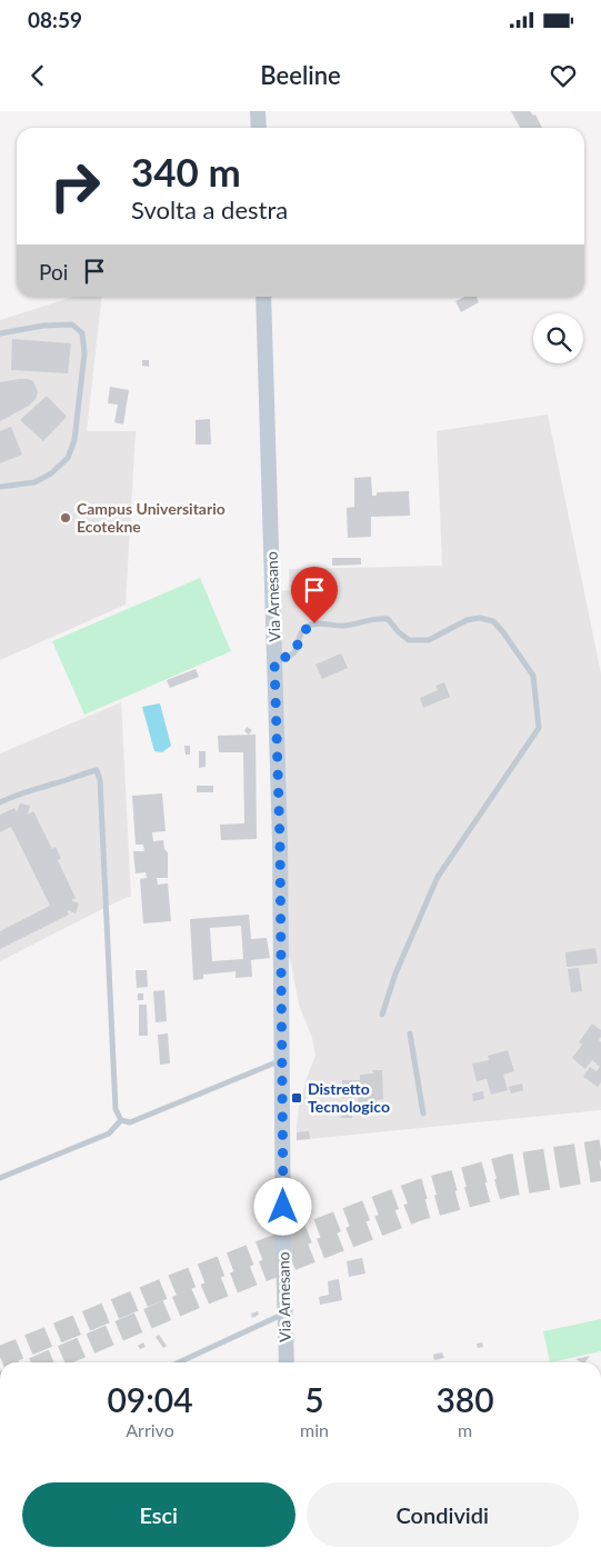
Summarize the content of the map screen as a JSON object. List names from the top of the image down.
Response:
{
  "streets": {
    "main road": ["Via Arnesano"]
  },
  "places": {
    "other": ["Campus Universitario Ecotekne"],
    "transit": ["Distretto Tecnologico"]
  },
  "page": {
    "status": "08:59",
    "header": "Beeline",
    "turn": ["340 m", "Svolta a destra"],
    "then": "Poi",
    "eta": [
      "09:04",
      "Arrivo",
      "5",
      "min",
      "380",
      "m"
    ],
    "buttons": ["Esci", "Condividi"]
  }
}
